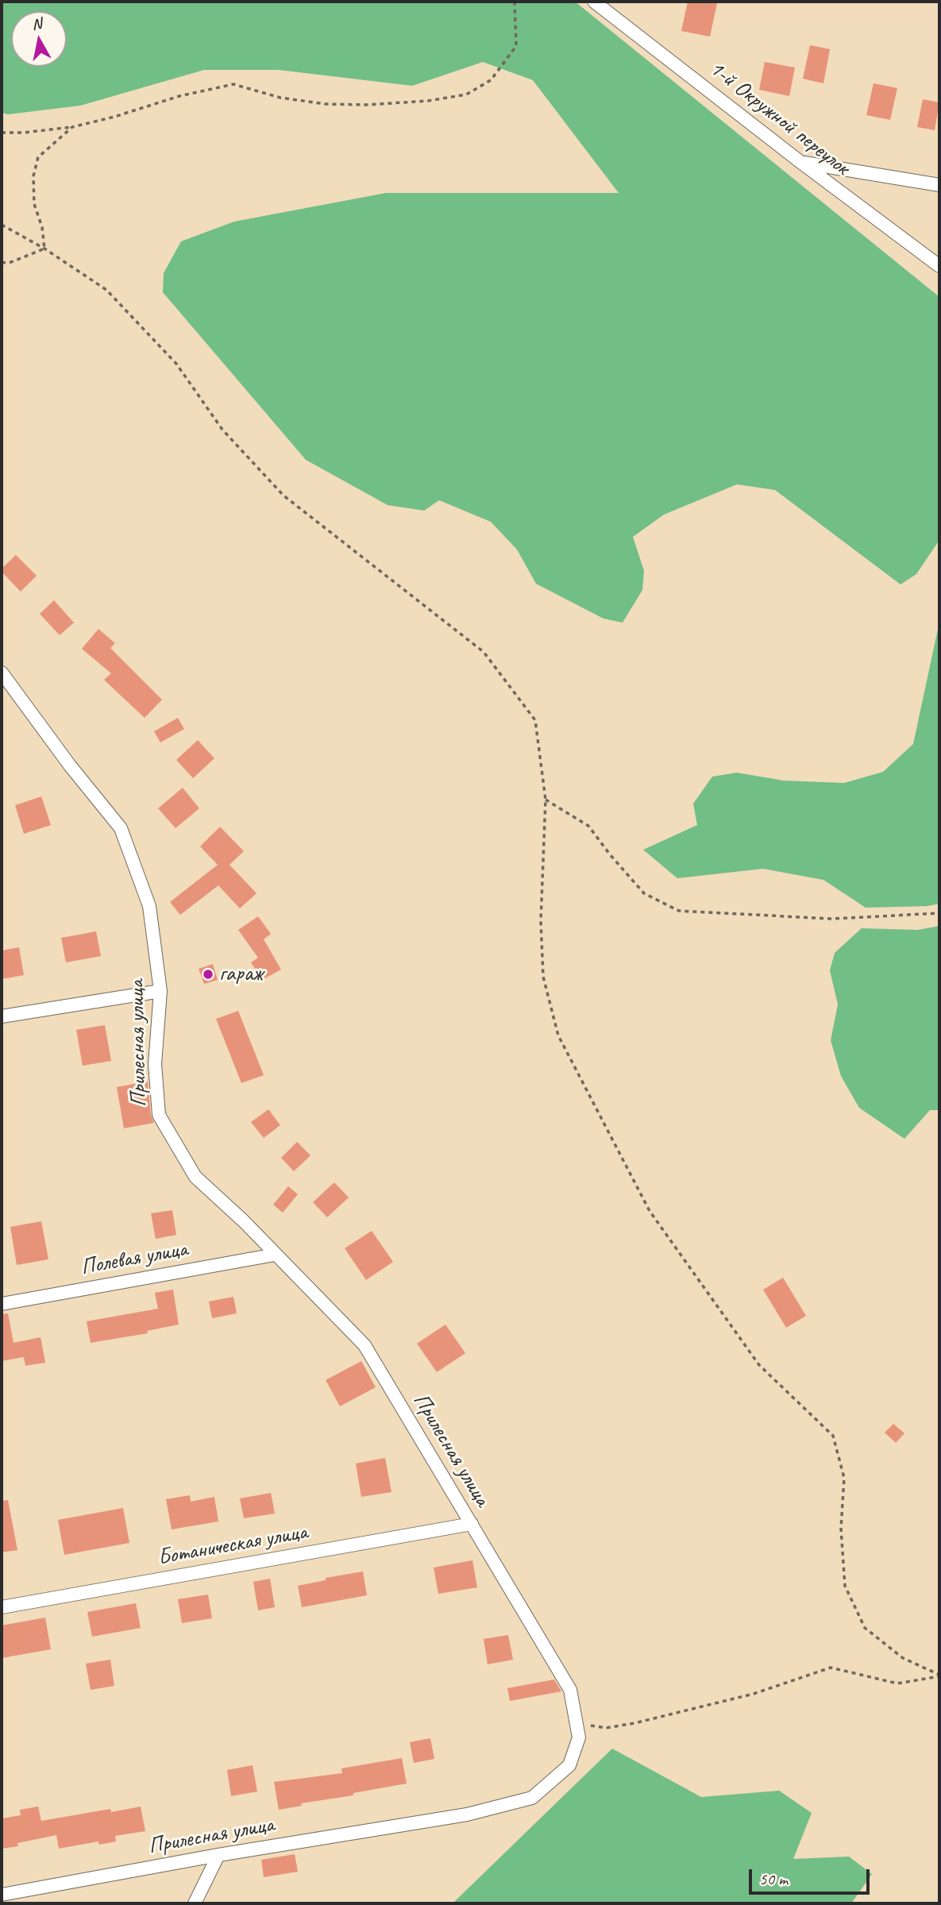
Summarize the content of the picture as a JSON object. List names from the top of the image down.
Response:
{
  "streets": {
    "street": [
      "1-й Окружной переулок",
      "Прилесная улица",
      "Полевая улица",
      "Ботаническая улица"
    ]
  },
  "crossings": [
    ["Прилесная улица", "Полевая улица"],
    ["Прилесная улица", "Ботаническая улица"]
  ],
  "places": ["гараж"],
  "scale_bar": "50 m",
  "north": "top"
}
